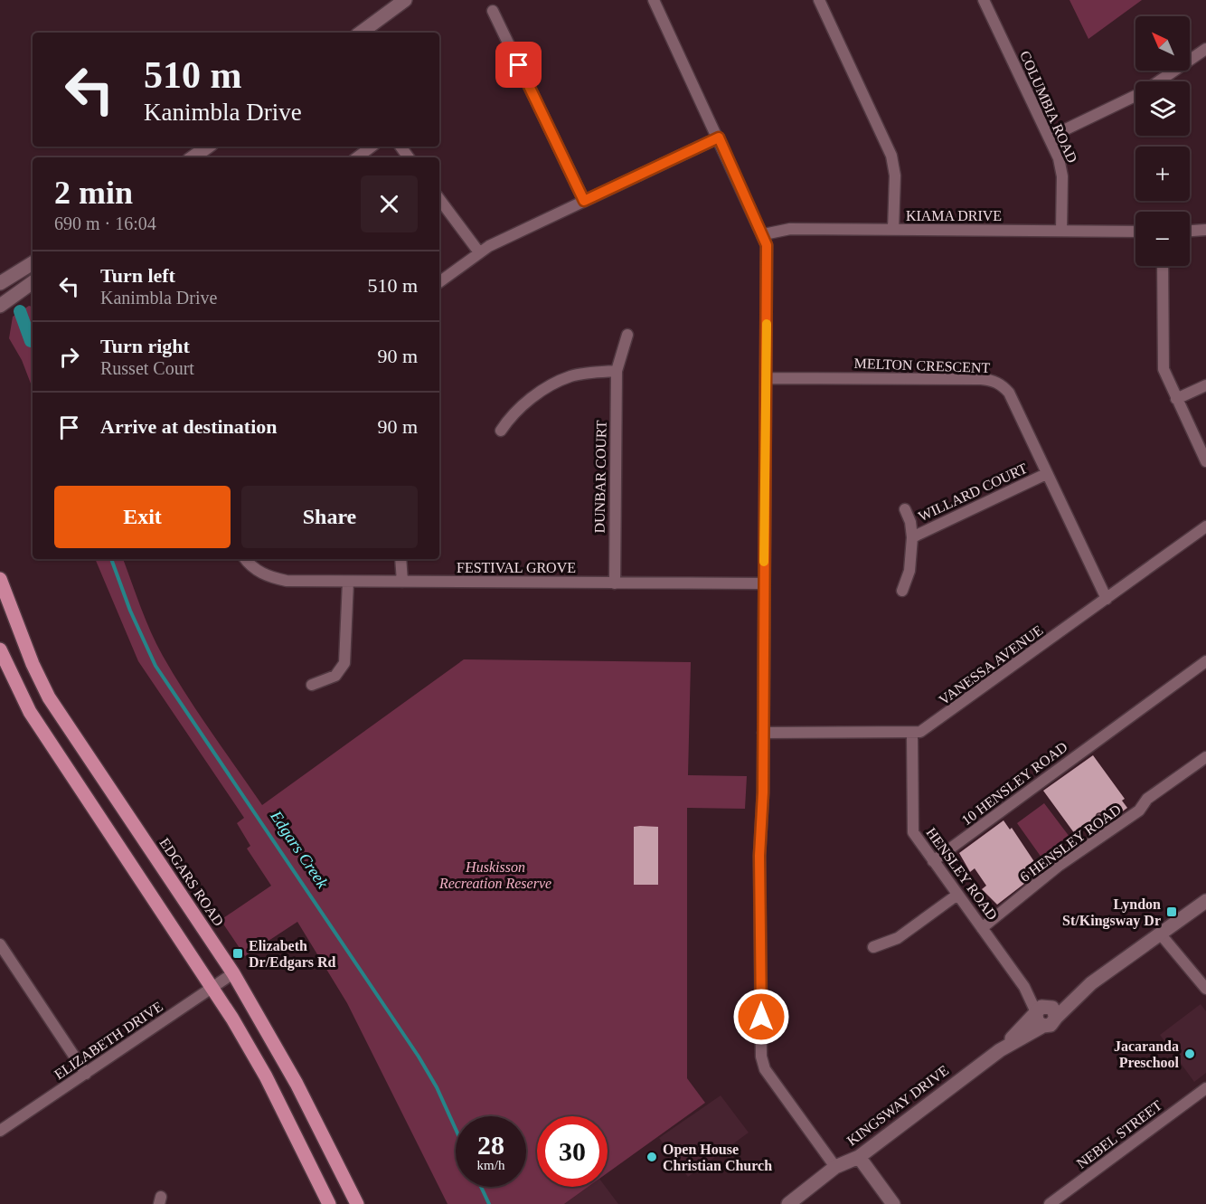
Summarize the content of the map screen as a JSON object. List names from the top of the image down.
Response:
{
  "streets": {
    "main road": ["EDGARS ROAD"],
    "street": [
      "COLUMBIA ROAD",
      "KIAMA DRIVE",
      "MELTON CRESCENT",
      "DUNBAR COURT",
      "WILLARD COURT",
      "FESTIVAL GROVE",
      "VANESSA AVENUE",
      "10 HENSLEY ROAD",
      "6 HENSLEY ROAD",
      "HENSLEY ROAD",
      "ELIZABETH DRIVE",
      "KINGSWAY DRIVE",
      "NEBEL STREET"
    ]
  },
  "crossings": [
    ["COLUMBIA ROAD", "KIAMA DRIVE"],
    ["MELTON CRESCENT", "WILLARD COURT"],
    ["MELTON CRESCENT", "VANESSA AVENUE"],
    ["DUNBAR COURT", "FESTIVAL GROVE"],
    ["VANESSA AVENUE", "HENSLEY ROAD"],
    ["10 HENSLEY ROAD", "HENSLEY ROAD"],
    ["6 HENSLEY ROAD", "HENSLEY ROAD"],
    ["HENSLEY ROAD", "KINGSWAY DRIVE"],
    ["EDGARS ROAD", "ELIZABETH DRIVE"]
  ],
  "water": ["Edgars Creek"],
  "parks": ["Huskisson Recreation Reserve"],
  "places": {
    "transit": ["Lyndon St/Kingsway Dr", "Elizabeth Dr/Edgars Rd"],
    "other": ["Jacaranda Preschool", "Open House Christian Church"]
  },
  "north": "top left",
  "page": {
    "map_buttons": ["+", "−"],
    "turn": ["510 m", "Kanimbla Drive"],
    "heading": ["2 min", "690 m · 16:04"],
    "list": [
      {
        "name": "Turn left",
        "note": "Kanimbla Drive",
        "value": "510 m"
      },
      {
        "name": "Turn right",
        "note": "Russet Court",
        "value": "90 m"
      },
      {
        "name": "Arrive at destination",
        "value": "90 m"
      }
    ],
    "buttons": ["Exit", "Share"],
    "speed": "28 km/h",
    "limit": "30"
  }
}
